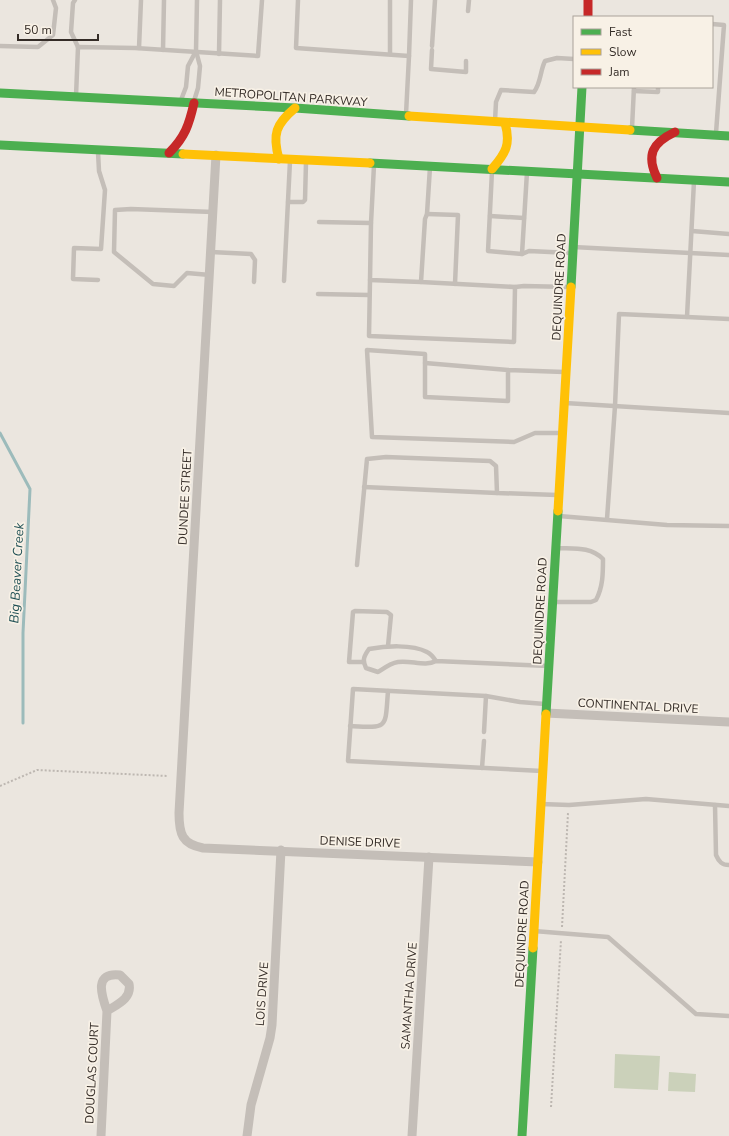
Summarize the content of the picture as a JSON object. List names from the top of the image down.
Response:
{
  "streets": {
    "main road": ["METROPOLITAN PARKWAY", "DEQUINDRE ROAD"],
    "street": [
      "DUNDEE STREET",
      "CONTINENTAL DRIVE",
      "DENISE DRIVE",
      "LOIS DRIVE",
      "SAMANTHA DRIVE",
      "DOUGLAS COURT"
    ]
  },
  "crossings": [
    ["METROPOLITAN PARKWAY", "DEQUINDRE ROAD"],
    ["DEQUINDRE ROAD", "CONTINENTAL DRIVE"],
    ["DEQUINDRE ROAD", "DENISE DRIVE"],
    ["DUNDEE STREET", "DENISE DRIVE"],
    ["DENISE DRIVE", "LOIS DRIVE"],
    ["DENISE DRIVE", "SAMANTHA DRIVE"]
  ],
  "water": ["Big Beaver Creek"],
  "legend": ["Fast", "Slow", "Jam"],
  "scale_bar": "50 m"
}
